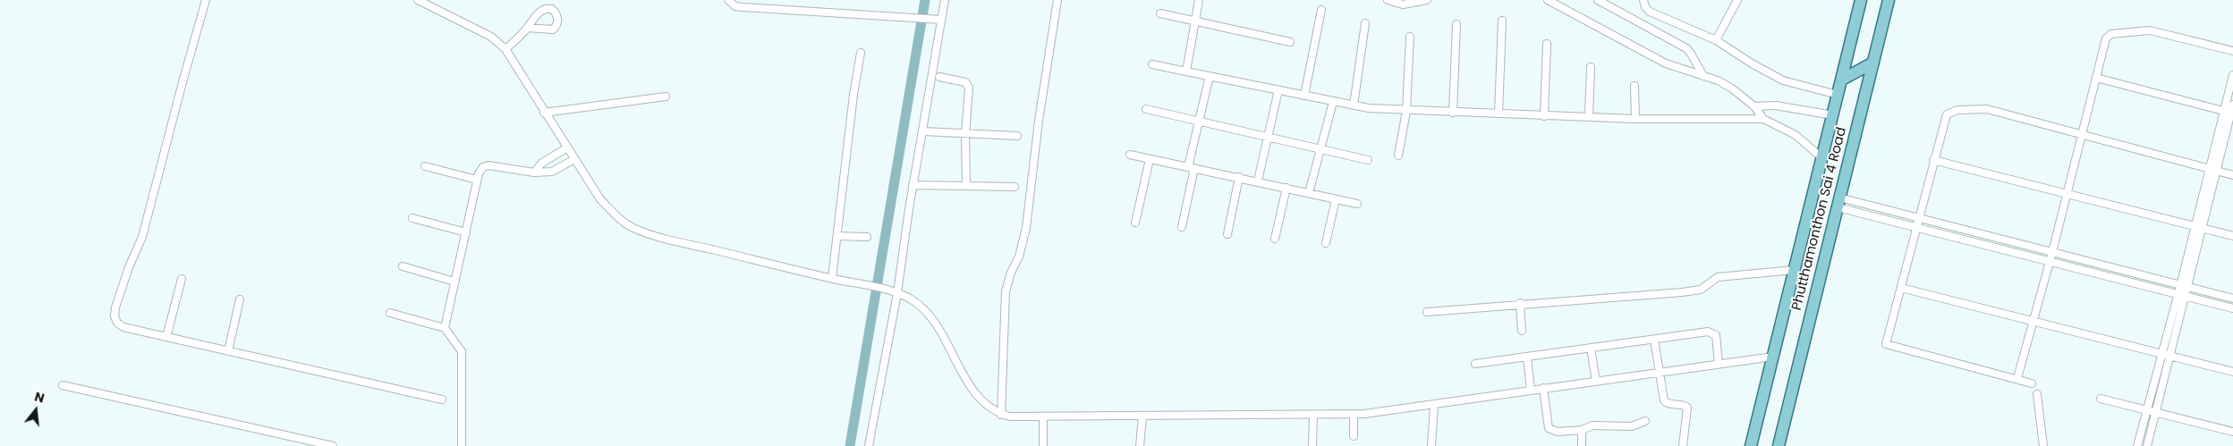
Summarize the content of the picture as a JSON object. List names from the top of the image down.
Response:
{
  "streets": {
    "main road": ["Phutthamonthon Sai 4 Road"]
  },
  "north": "top"
}
